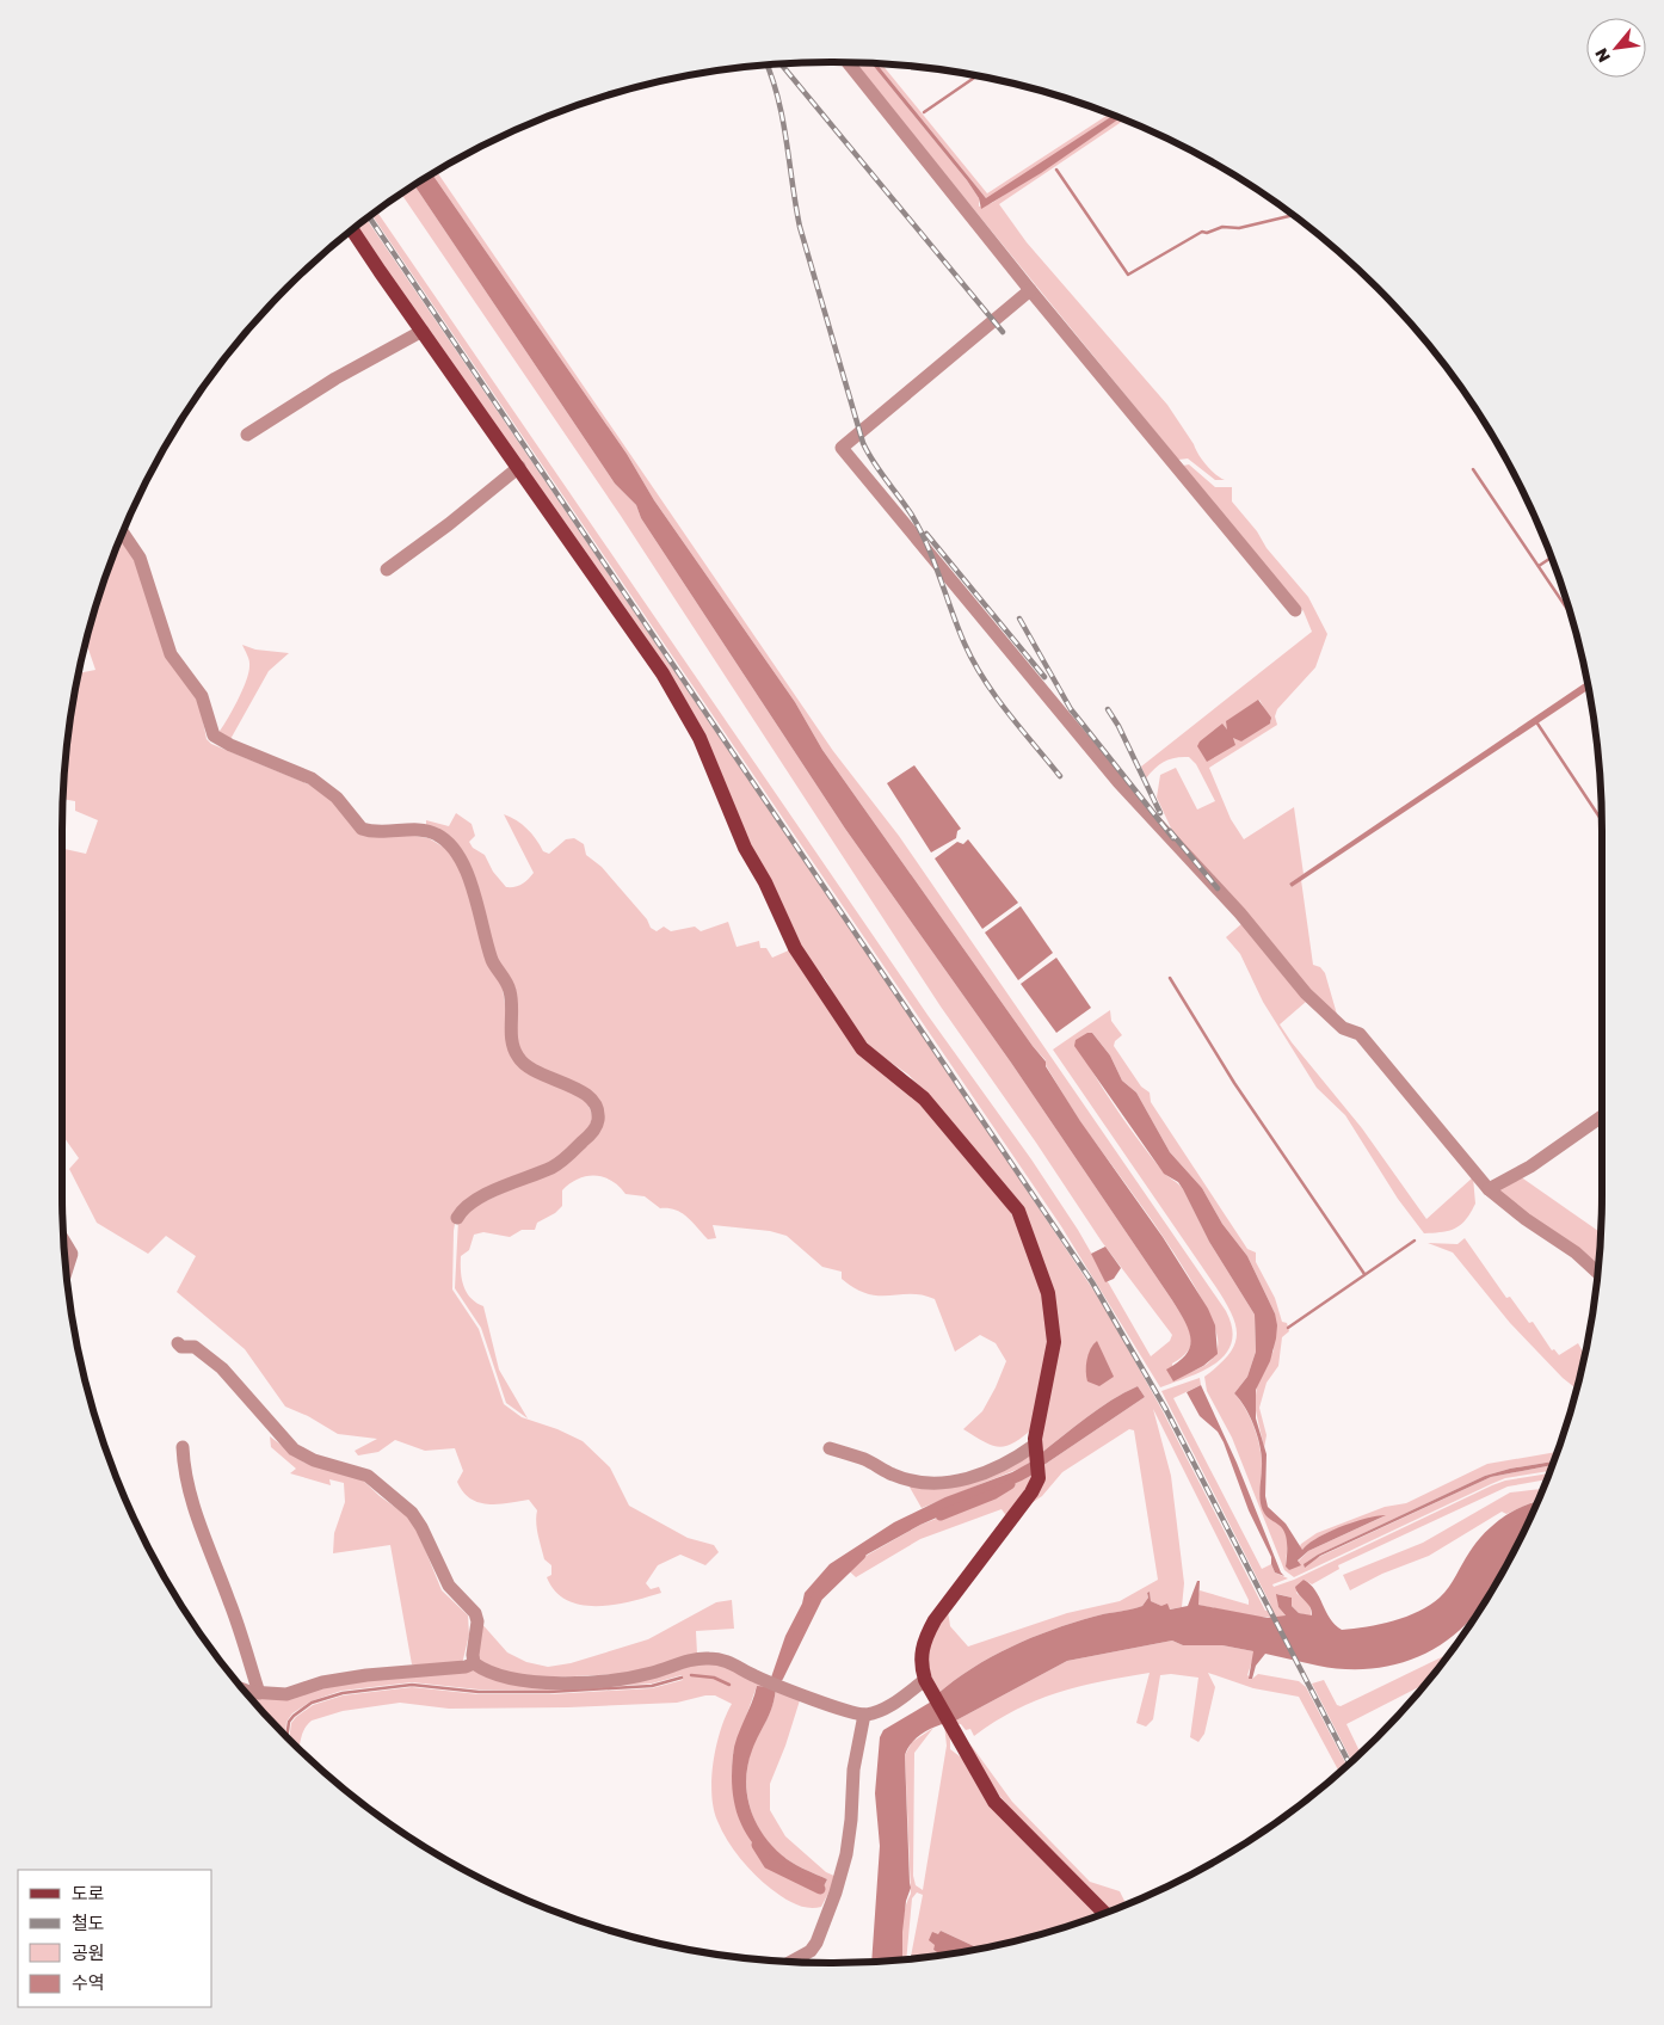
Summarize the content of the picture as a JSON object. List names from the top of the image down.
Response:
{
  "legend": [
    "도로",
    "철도",
    "공원",
    "수역"
  ],
  "north": "bottom left"
}
